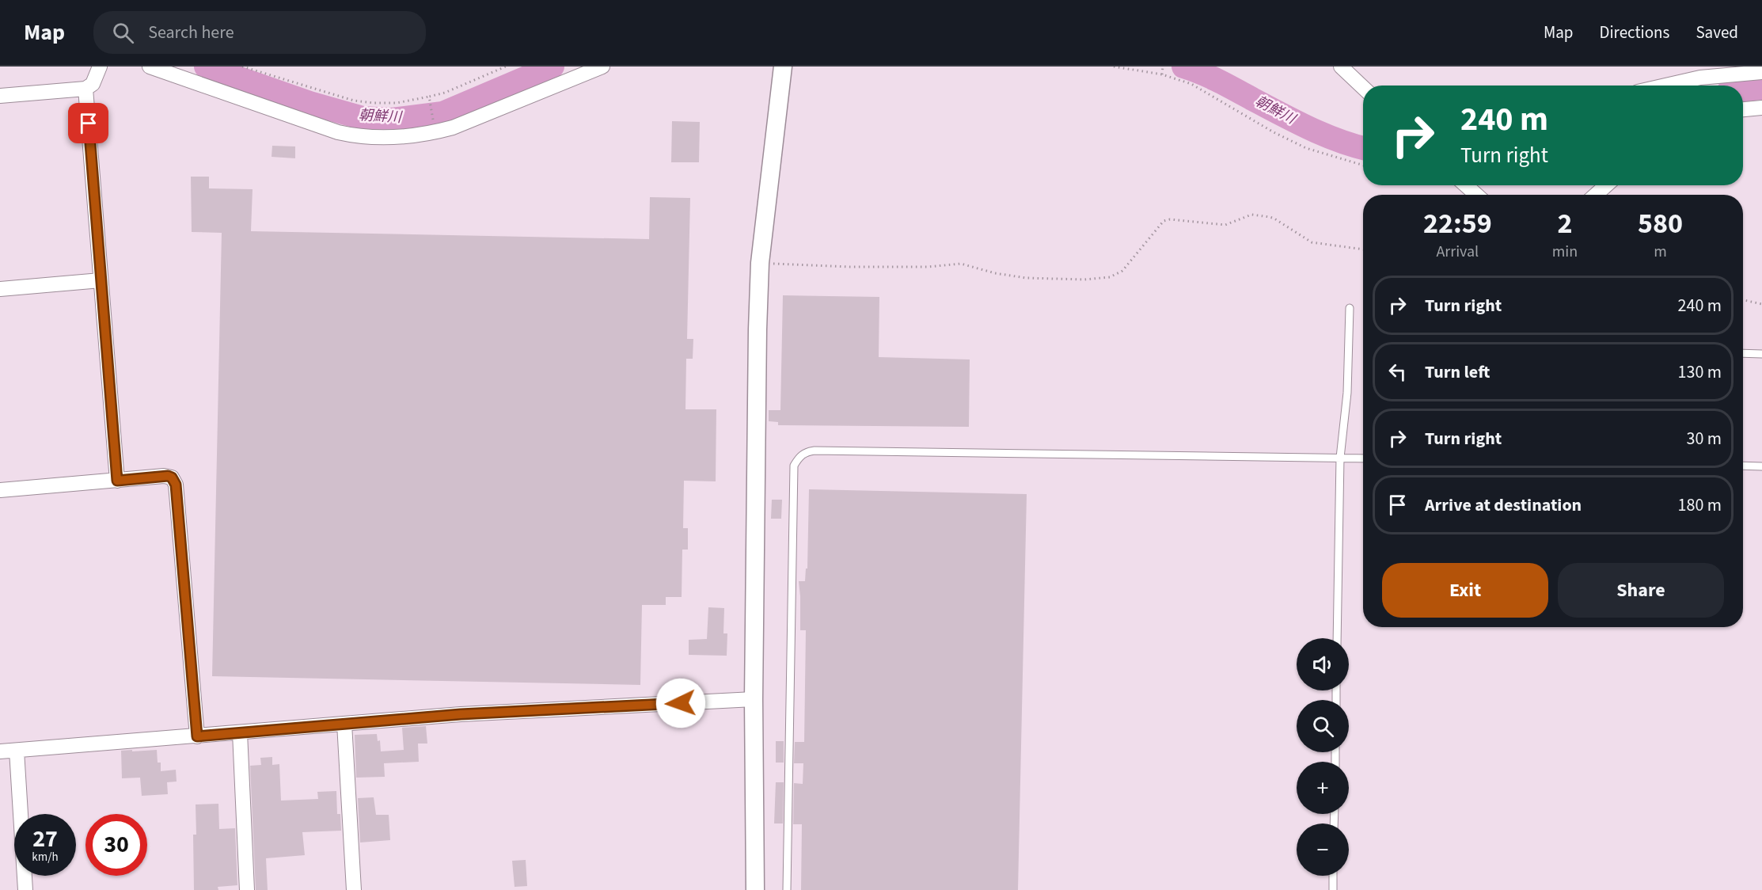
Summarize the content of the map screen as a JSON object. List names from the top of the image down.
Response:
{
  "water": ["朝鮮川"],
  "page": {
    "header": "Map",
    "search": "Search here",
    "nav": ["Map", "Directions", "Saved"],
    "turn": ["240 m", "Turn right"],
    "eta": [
      "22:59",
      "Arrival",
      "2",
      "min",
      "580",
      "m"
    ],
    "list": [
      {
        "name": "Turn right",
        "value": "240 m"
      },
      {
        "name": "Turn left",
        "value": "130 m"
      },
      {
        "name": "Turn right",
        "value": "30 m"
      },
      {
        "name": "Arrive at destination",
        "value": "180 m"
      }
    ],
    "buttons": ["Exit", "Share"],
    "map_buttons": ["+", "−"],
    "speed": "27 km/h",
    "limit": "30"
  }
}
